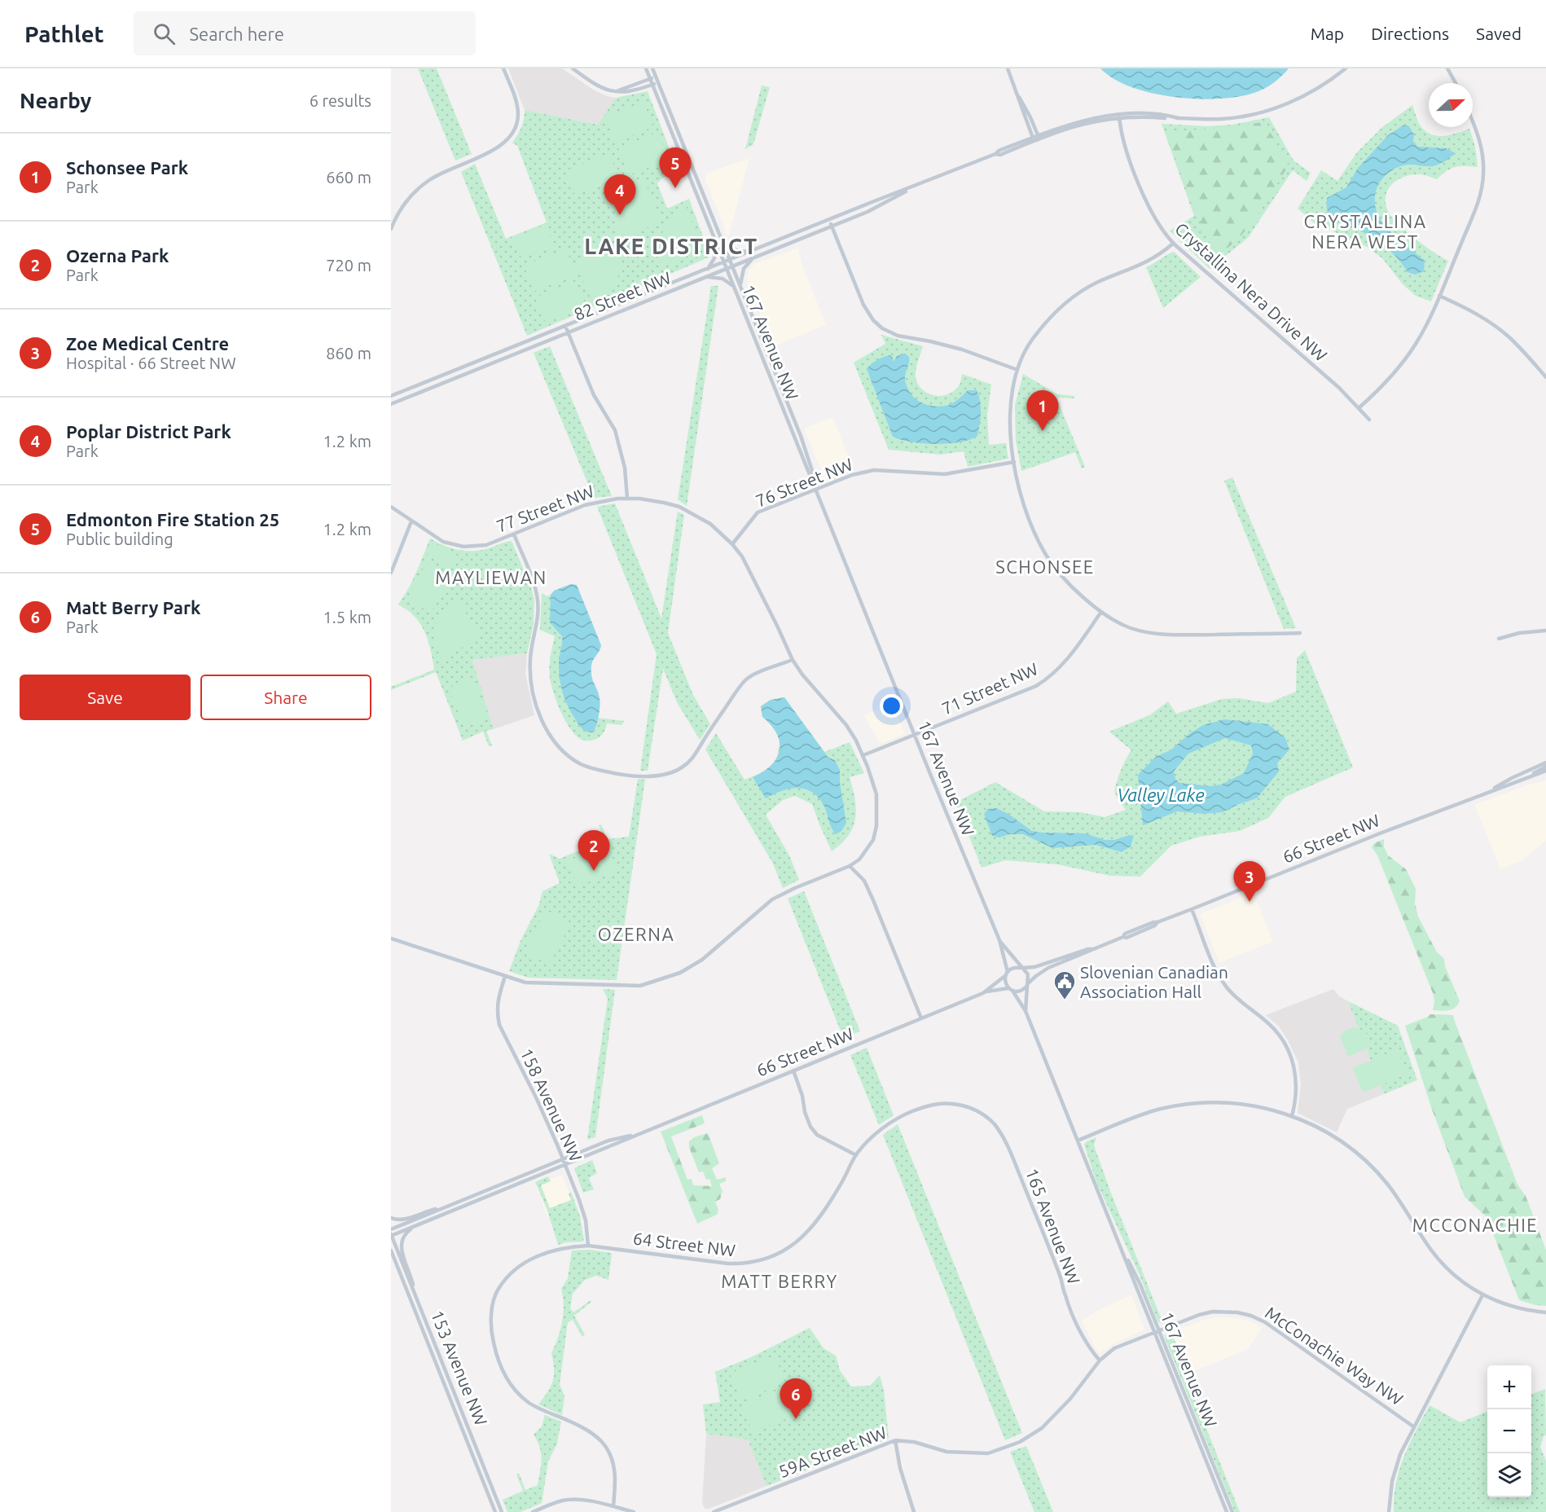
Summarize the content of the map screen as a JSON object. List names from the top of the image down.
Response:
{
  "streets": {
    "street": [
      "Crystallina Nera Drive NW",
      "82 Street NW",
      "167 Avenue NW",
      "76 Street NW",
      "77 Street NW",
      "71 Street NW",
      "66 Street NW",
      "158 Avenue NW",
      "165 Avenue NW",
      "64 Street NW",
      "McConachie Way NW",
      "153 Avenue NW",
      "59A Street NW"
    ]
  },
  "crossings": [
    ["Crystallina Nera Drive NW", "82 Street NW"],
    ["82 Street NW", "167 Avenue NW"],
    ["167 Avenue NW", "76 Street NW"],
    ["167 Avenue NW", "71 Street NW"],
    ["167 Avenue NW", "66 Street NW"],
    ["167 Avenue NW", "McConachie Way NW"],
    ["167 Avenue NW", "59A Street NW"],
    ["76 Street NW", "77 Street NW"],
    ["77 Street NW", "71 Street NW"],
    ["66 Street NW", "158 Avenue NW"],
    ["66 Street NW", "153 Avenue NW"],
    ["158 Avenue NW", "64 Street NW"],
    ["165 Avenue NW", "64 Street NW"],
    ["165 Avenue NW", "59A Street NW"],
    ["McConachie Way NW", "59A Street NW"]
  ],
  "districts": [
    "CRYSTALLINA NERA WEST",
    "LAKE DISTRICT",
    "SCHONSEE",
    "MAYLIEWAN",
    "OZERNA",
    "MCCONACHIE",
    "MATT BERRY"
  ],
  "water": ["Valley Lake"],
  "places": {
    "public building": ["Slovenian Canadian Association Hall"]
  },
  "north": "right",
  "page": {
    "header": "Pathlet",
    "search": "Search here",
    "nav": ["Map", "Directions", "Saved"],
    "heading": ["Nearby", "6 results"],
    "list": [
      {
        "mark": "1",
        "name": "Schonsee Park",
        "note": "Park",
        "value": "660 m"
      },
      {
        "mark": "2",
        "name": "Ozerna Park",
        "note": "Park",
        "value": "720 m"
      },
      {
        "mark": "3",
        "name": "Zoe Medical Centre",
        "note": "Hospital · 66 Street NW",
        "value": "860 m"
      },
      {
        "mark": "4",
        "name": "Poplar District Park",
        "note": "Park",
        "value": "1.2 km"
      },
      {
        "mark": "5",
        "name": "Edmonton Fire Station 25",
        "note": "Public building",
        "value": "1.2 km"
      },
      {
        "mark": "6",
        "name": "Matt Berry Park",
        "note": "Park",
        "value": "1.5 km"
      }
    ],
    "pins": [
      "5",
      "4",
      "1",
      "2",
      "3",
      "6"
    ],
    "buttons": ["Save", "Share"],
    "map_buttons": ["+", "−"]
  }
}
